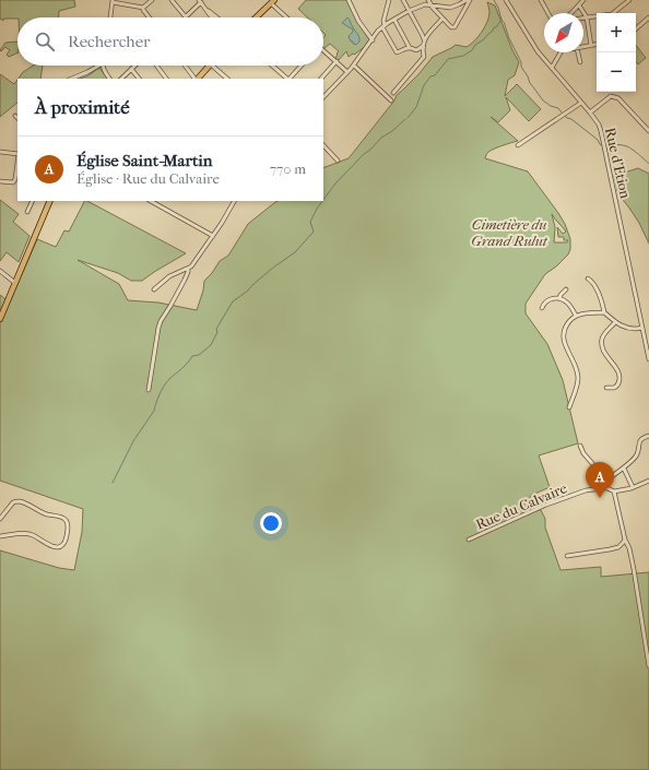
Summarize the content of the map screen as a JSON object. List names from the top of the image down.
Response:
{
  "streets": {
    "street": ["Rue d'Etion", "Rue du Calvaire"]
  },
  "parks": ["Cimetière du Grand Rulut"],
  "north": "bottom left",
  "page": {
    "map_buttons": ["+", "−"],
    "search": "Rechercher",
    "heading": "À proximité",
    "list": [
      {
        "mark": "A",
        "name": "Église Saint-Martin",
        "note": "Église · Rue du Calvaire",
        "value": "770 m"
      }
    ],
    "pins": "A"
  }
}
